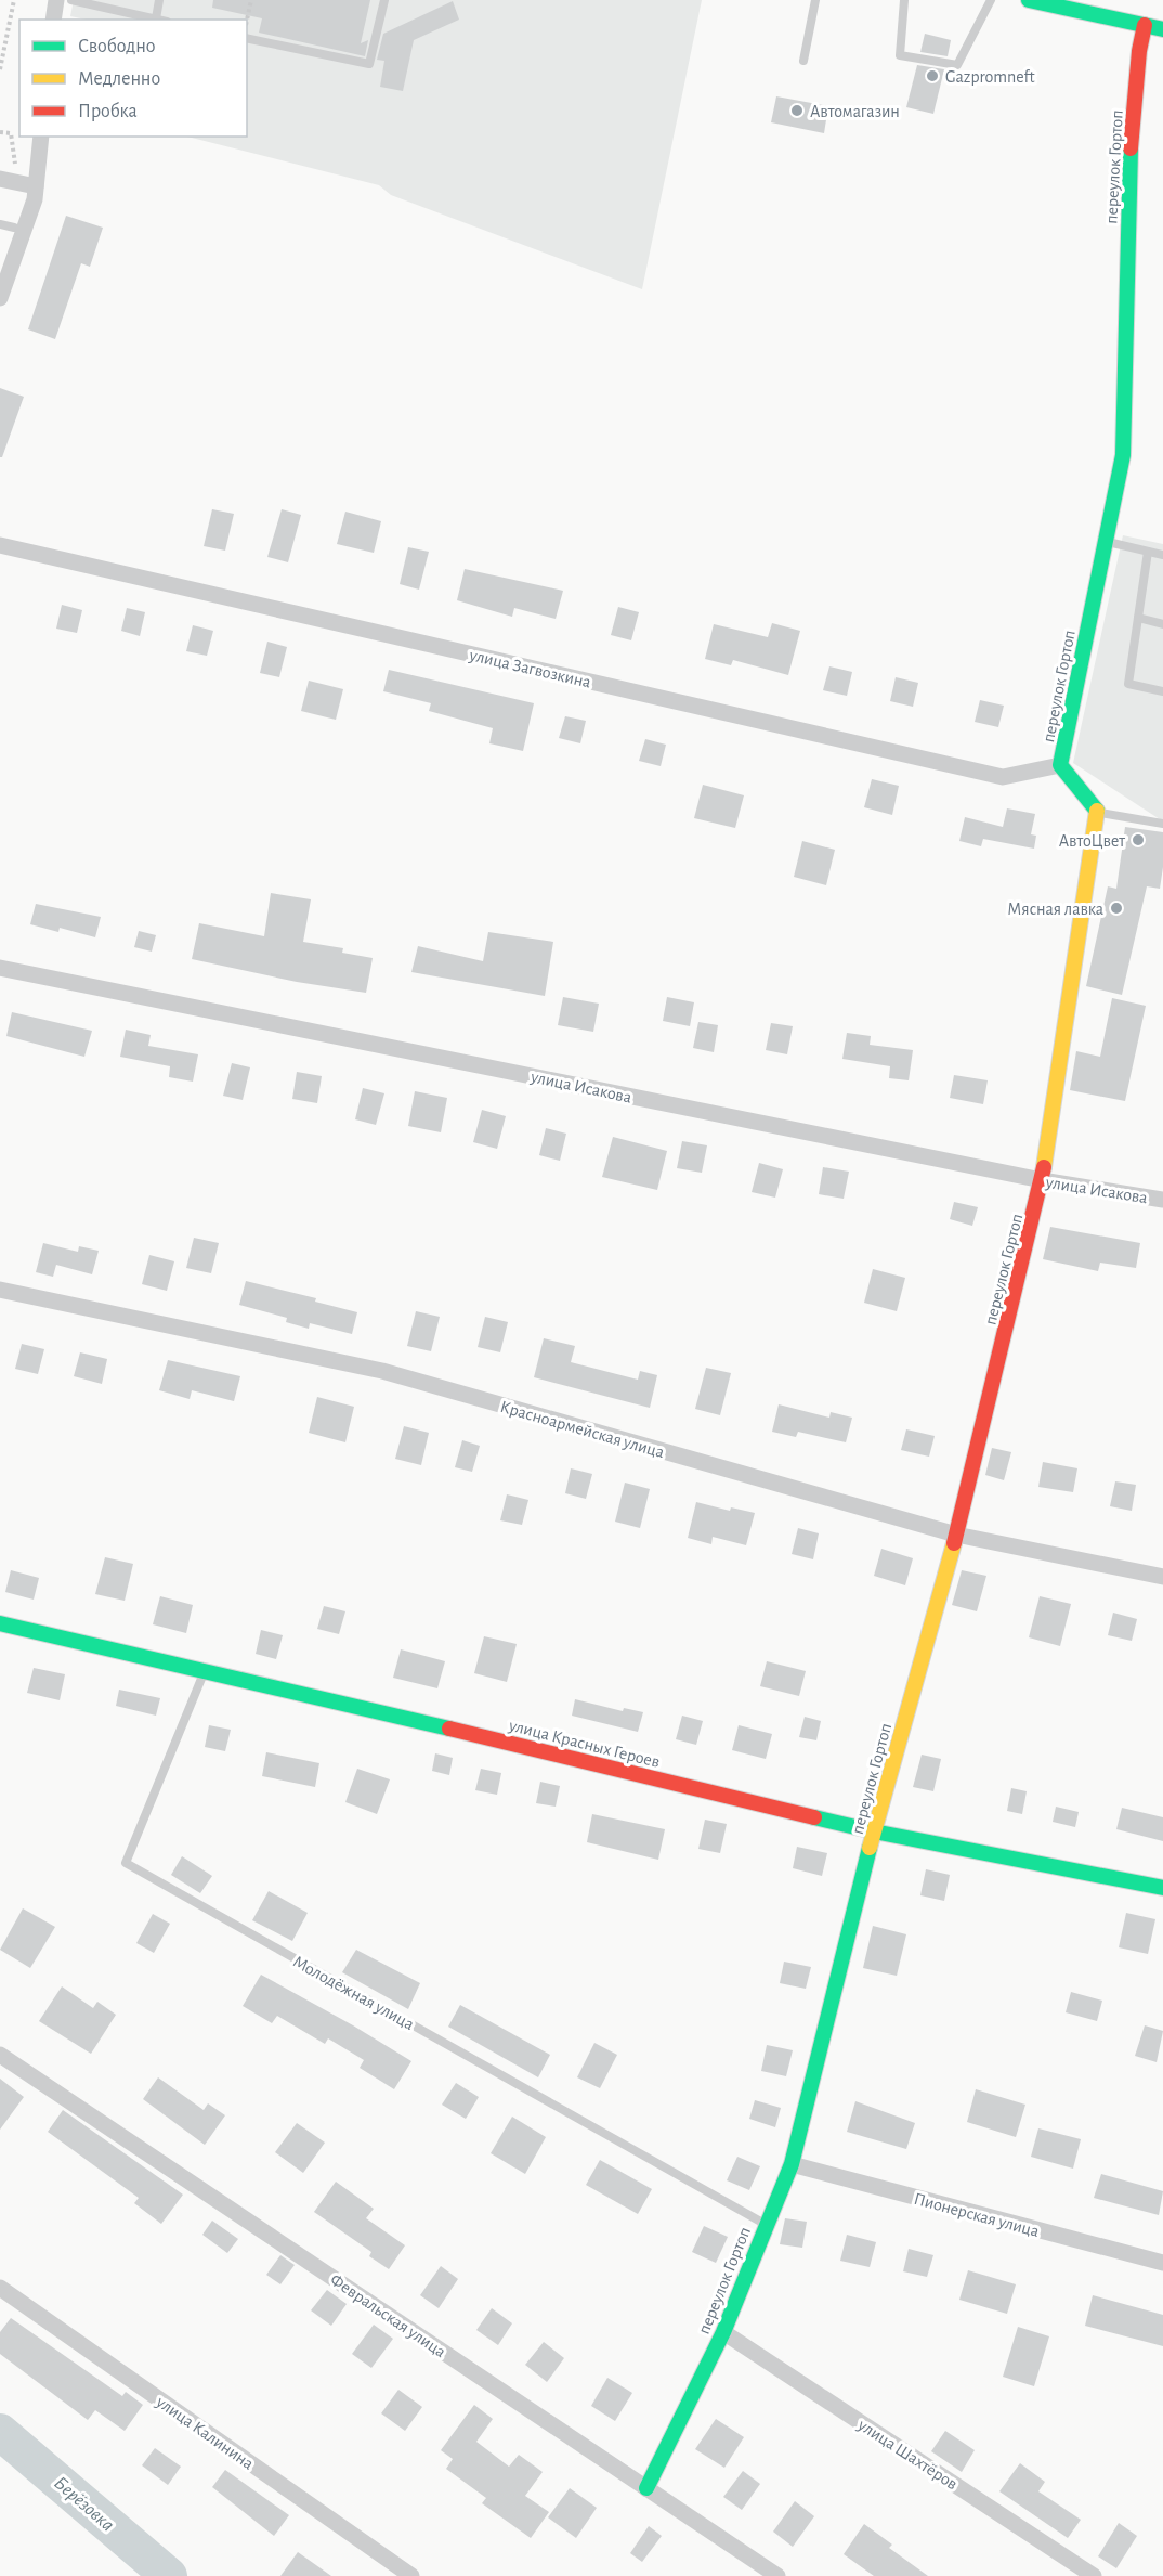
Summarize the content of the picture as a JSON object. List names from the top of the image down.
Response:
{
  "streets": {
    "street": [
      "переулок Гортоп",
      "улица Загвозкина",
      "улица Исакова",
      "Красноармейская улица",
      "улица Красных Героев",
      "Пионерская улица",
      "Февральская улица",
      "улица Калинина",
      "улица Шахтёров"
    ],
    "lane": ["Молодёжная улица"]
  },
  "crossings": [
    ["переулок Гортоп", "улица Загвозкина"],
    ["переулок Гортоп", "улица Исакова"],
    ["переулок Гортоп", "Красноармейская улица"],
    ["переулок Гортоп", "улица Красных Героев"],
    ["переулок Гортоп", "Молодёжная улица"],
    ["переулок Гортоп", "Пионерская улица"],
    ["переулок Гортоп", "Февральская улица"],
    ["переулок Гортоп", "улица Шахтёров"],
    ["улица Красных Героев", "Молодёжная улица"]
  ],
  "water": ["Берёзовка"],
  "places": [
    "Gazpromneft",
    "Автомагазин",
    "АвтоЦвет",
    "Мясная лавка"
  ],
  "legend": ["Свободно", "Медленно", "Пробка"]
}
